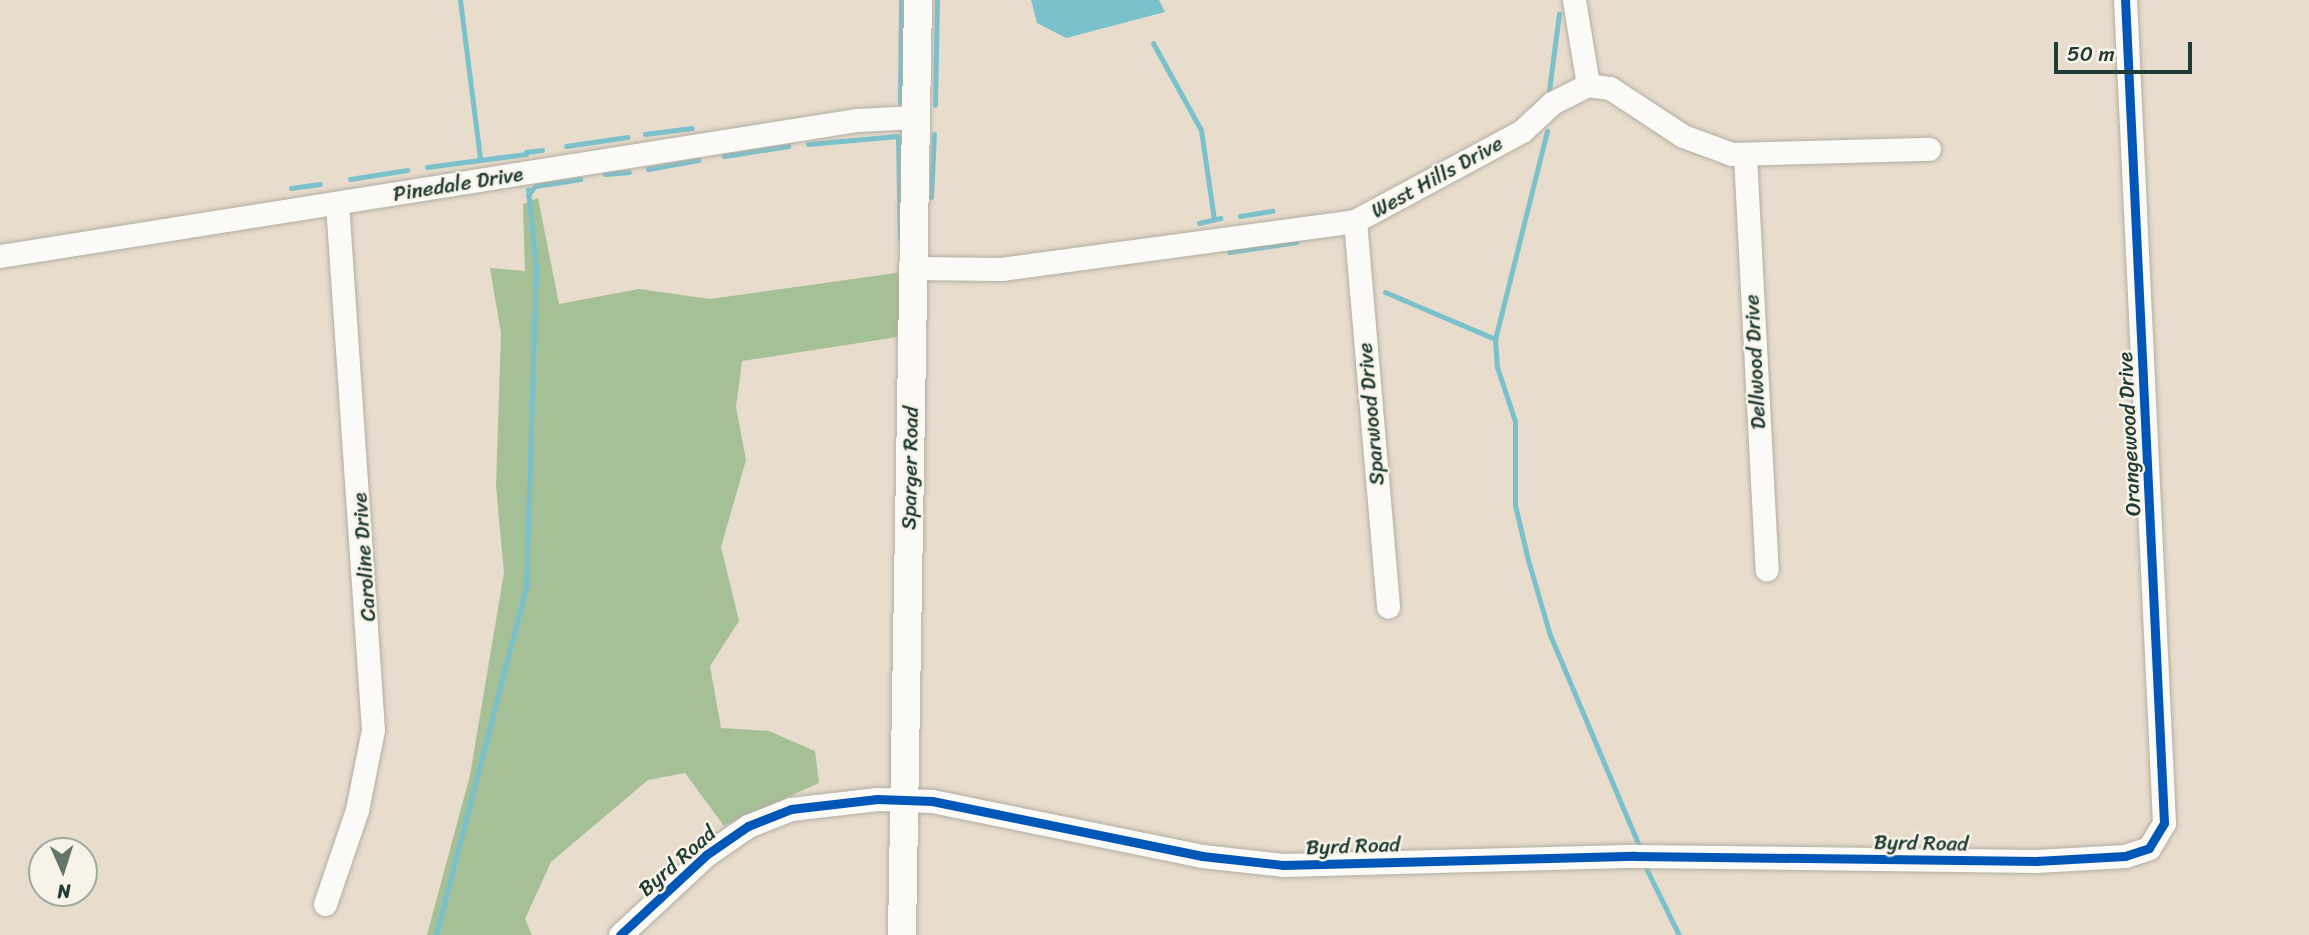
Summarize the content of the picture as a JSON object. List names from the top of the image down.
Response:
{
  "streets": {
    "street": [
      "West Hills Drive",
      "Pinedale Drive",
      "Dellwood Drive",
      "Sparwood Drive",
      "Orangewood Drive",
      "Sparger Road",
      "Caroline Drive",
      "Byrd Road"
    ]
  },
  "crossings": [
    ["West Hills Drive", "Sparwood Drive"],
    ["West Hills Drive", "Sparger Road"],
    ["Pinedale Drive", "Sparger Road"],
    ["Pinedale Drive", "Caroline Drive"],
    ["Orangewood Drive", "Byrd Road"],
    ["Sparger Road", "Byrd Road"]
  ],
  "scale_bar": "50 m",
  "north": "bottom"
}
